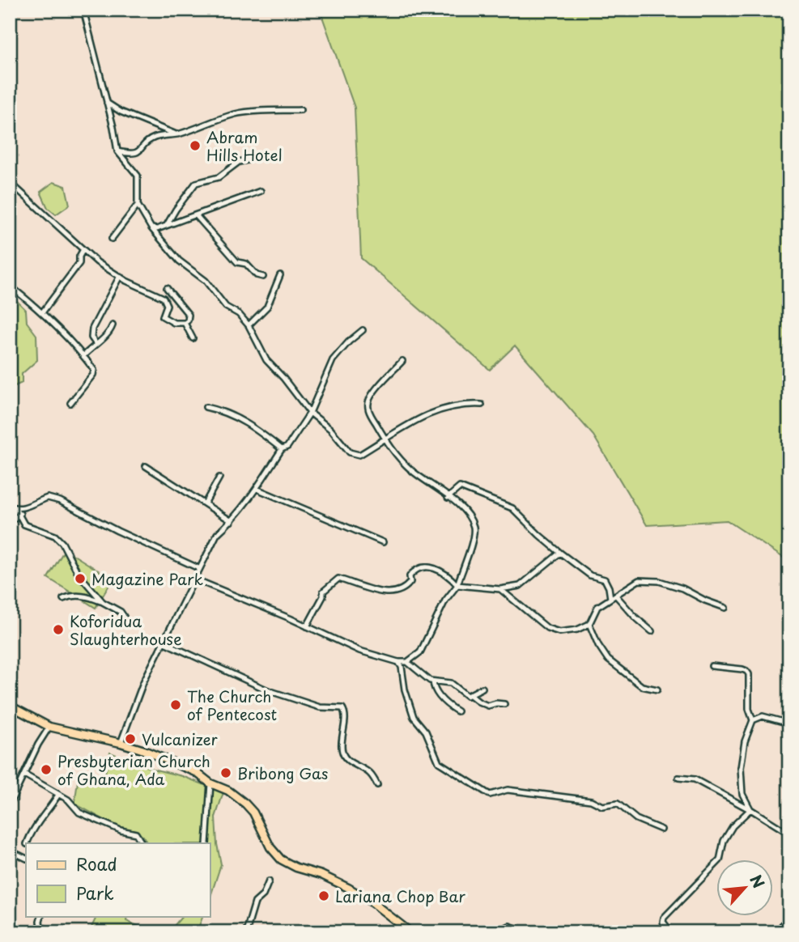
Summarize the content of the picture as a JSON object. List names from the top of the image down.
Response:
{
  "places": [
    "Abram Hills Hotel",
    "Magazine Park",
    "Koforidua Slaughterhouse",
    "The Church of Pentecost",
    "Vulcanizer",
    "Presbyterian Church of Ghana, Ada",
    "Bribong Gas",
    "Lariana Chop Bar"
  ],
  "legend": ["Road", "Park"],
  "north": "top right"
}
